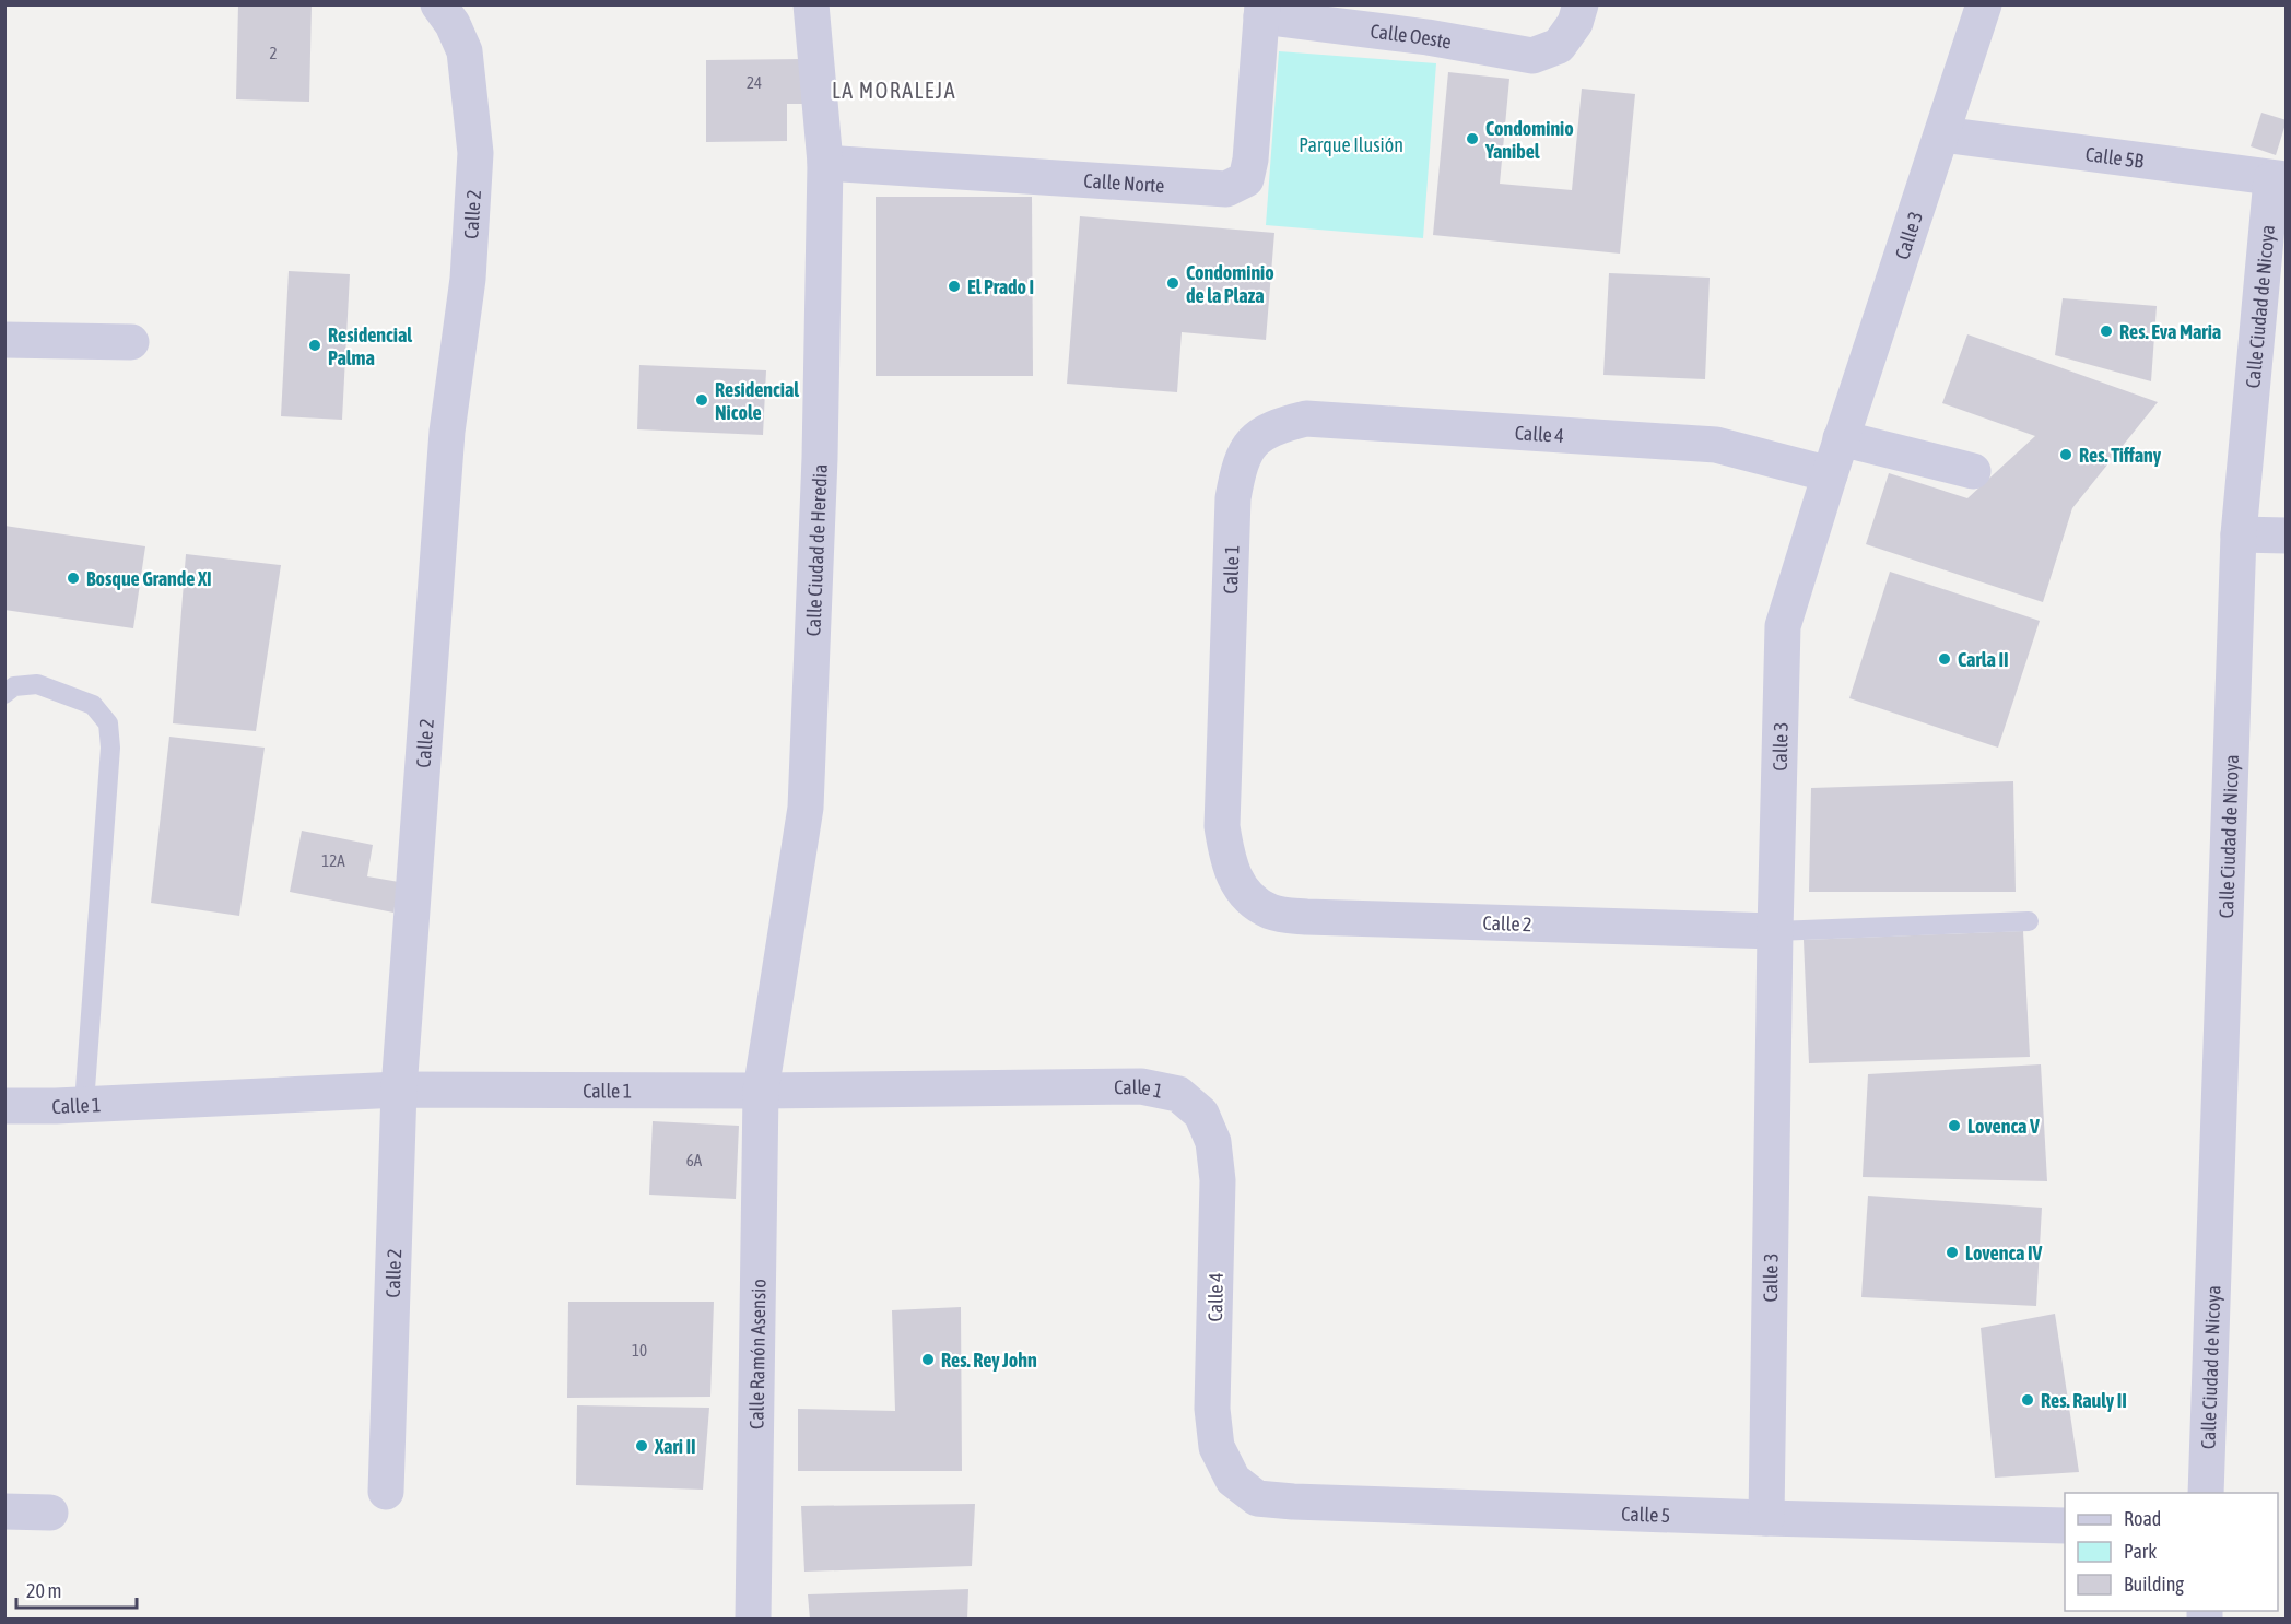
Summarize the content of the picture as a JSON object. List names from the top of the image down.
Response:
{
  "streets": {
    "street": [
      "Calle Oeste",
      "Calle 5B",
      "Calle Norte",
      "Calle 2",
      "Calle 3",
      "Calle Ciudad de Nicoya",
      "Calle 4",
      "Calle Ciudad de Heredia",
      "Calle 1",
      "Calle Ramón Asensio",
      "Calle 5"
    ]
  },
  "crossings": [
    ["Calle Oeste", "Calle Norte"],
    ["Calle 5B", "Calle 3"],
    ["Calle 5B", "Calle Ciudad de Nicoya"],
    ["Calle Norte", "Calle Ciudad de Heredia"],
    ["Calle 2", "Calle 3"],
    ["Calle 2", "Calle 1"],
    ["Calle 3", "Calle 4"],
    ["Calle 3", "Calle 5"],
    ["Calle 4", "Calle 1"],
    ["Calle 4", "Calle 5"],
    ["Calle Ciudad de Heredia", "Calle 1"],
    ["Calle Ciudad de Heredia", "Calle Ramón Asensio"],
    ["Calle 1", "Calle Ramón Asensio"]
  ],
  "districts": ["LA MORALEJA"],
  "parks": ["Parque Ilusión"],
  "places": [
    "Condominio Yanibel",
    "Condominio de la Plaza",
    "El Prado I",
    "Res. Eva Maria",
    "Residencial Palma",
    "Residencial Nicole",
    "Res. Tiffany",
    "Bosque Grande XI",
    "Carla II",
    "Lovenca V",
    "Lovenca IV",
    "Res. Rey John",
    "Res. Rauly II",
    "Xari II"
  ],
  "house_numbers": [
    "2",
    "24",
    "12A",
    "6A",
    "10"
  ],
  "legend": ["Road", "Park", "Building"],
  "scale_bar": "20 m"
}
